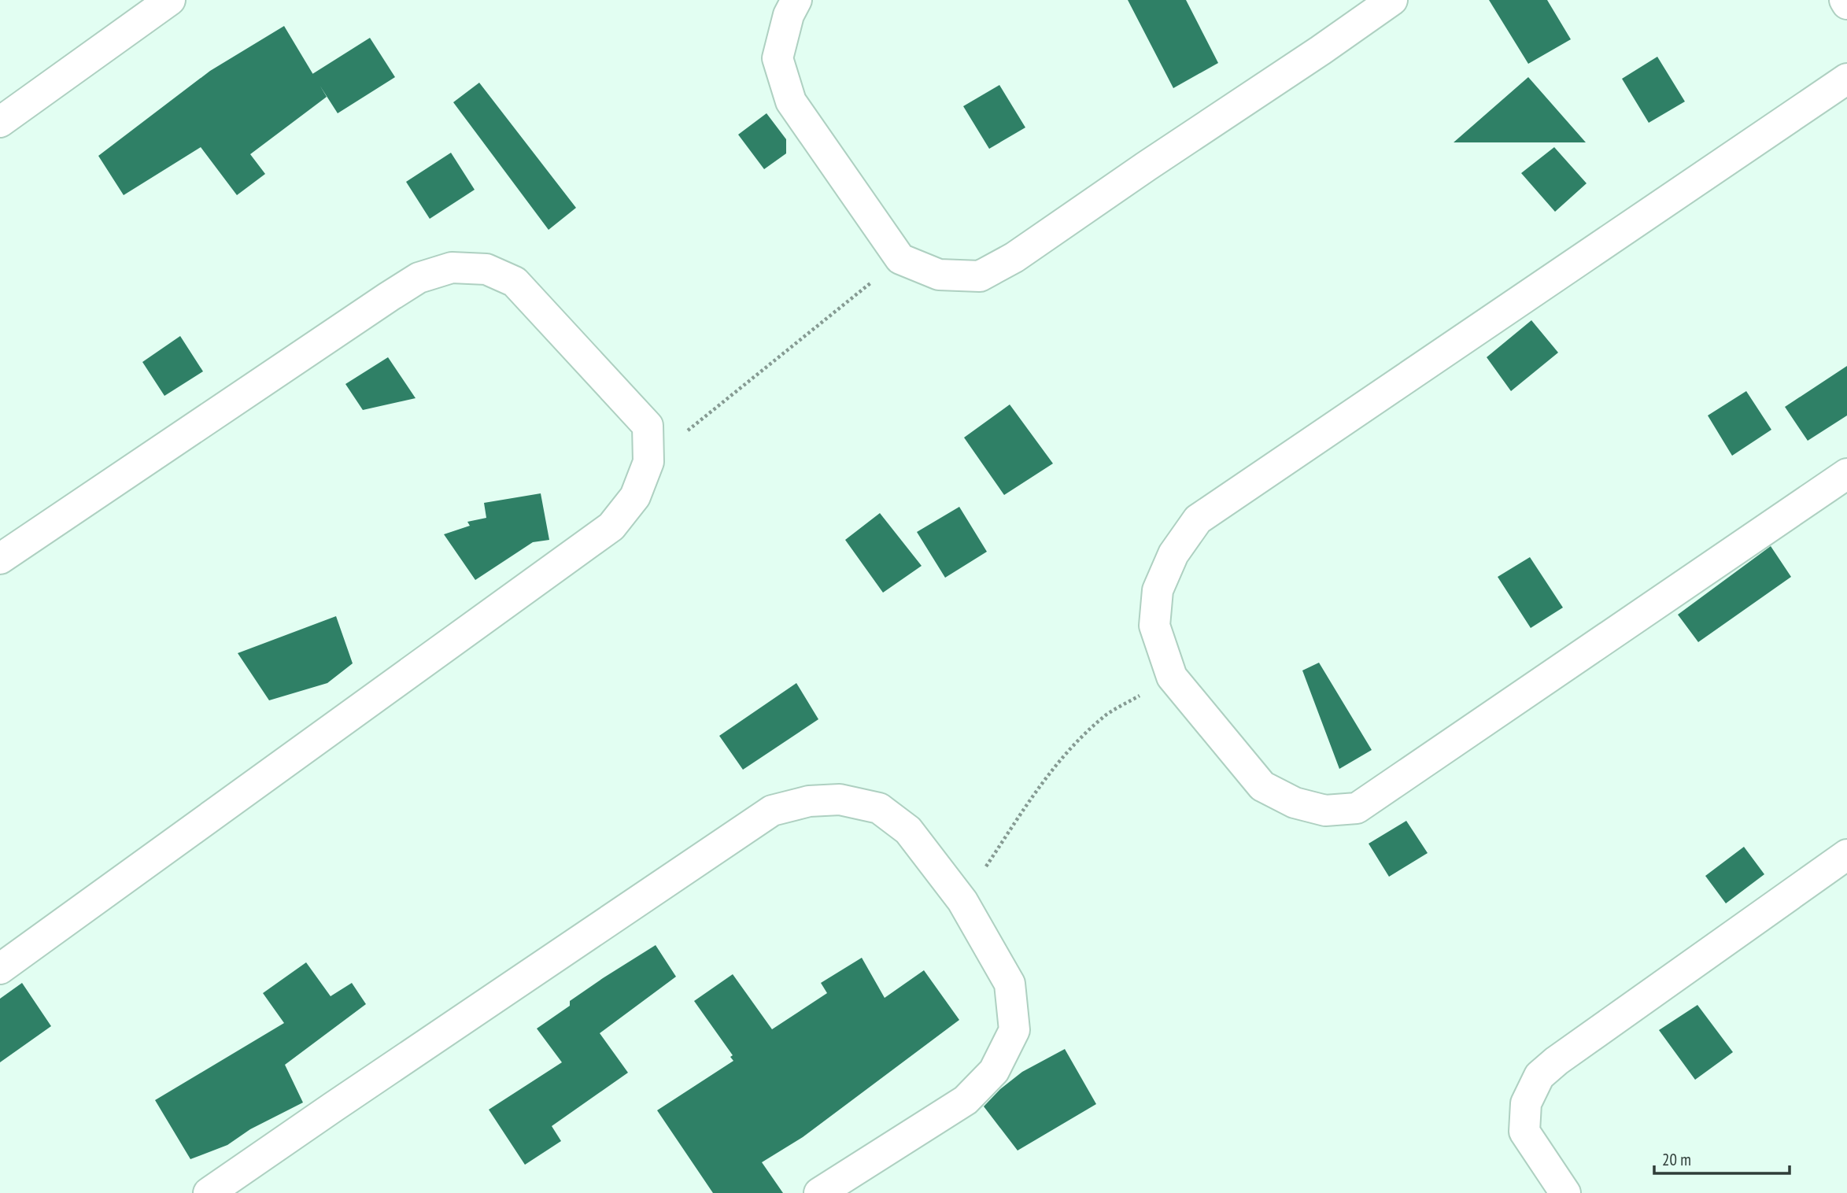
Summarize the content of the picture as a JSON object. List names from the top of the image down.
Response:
{
  "scale_bar": "20 m"
}
